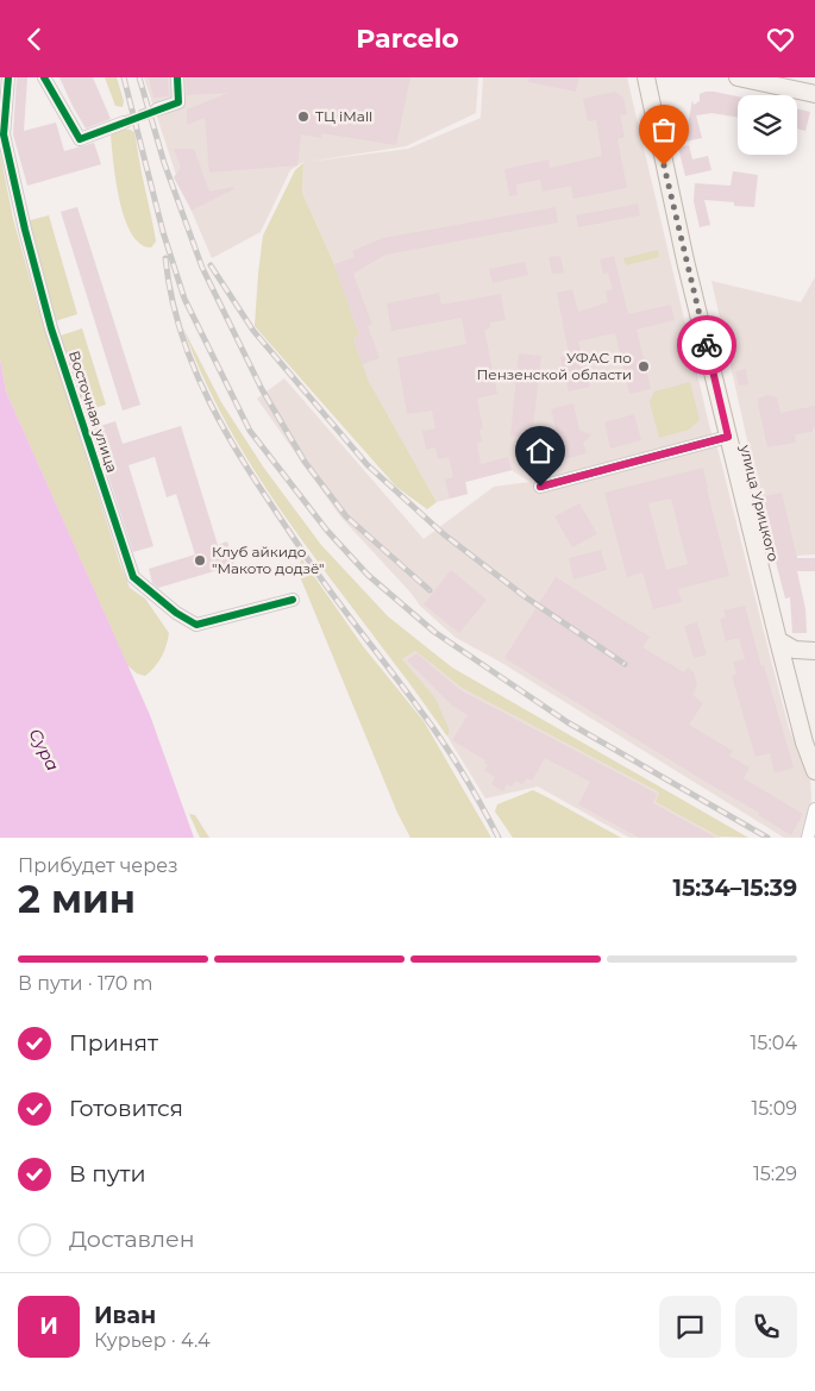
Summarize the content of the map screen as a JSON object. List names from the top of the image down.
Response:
{
  "streets": {
    "main road": ["улица Урицкого"],
    "street": ["Восточная улица"]
  },
  "water": ["Сура"],
  "places": ["ТЦ iMall", "УФАС по Пензенской области", "Клуб айкидо \"Макото додзё\""],
  "page": {
    "header": "Parcelo",
    "heading": ["2 мин", "Прибудет через", "15:34–15:39"],
    "panel": ["Иван", "Курьер · 4.4"],
    "bar": "В пути · 170 m",
    "list": [
      ["Принят", "15:04"],
      ["Готовится", "15:09"],
      ["В пути", "15:29"],
      "Доставлен"
    ],
    "round": "И"
  }
}
